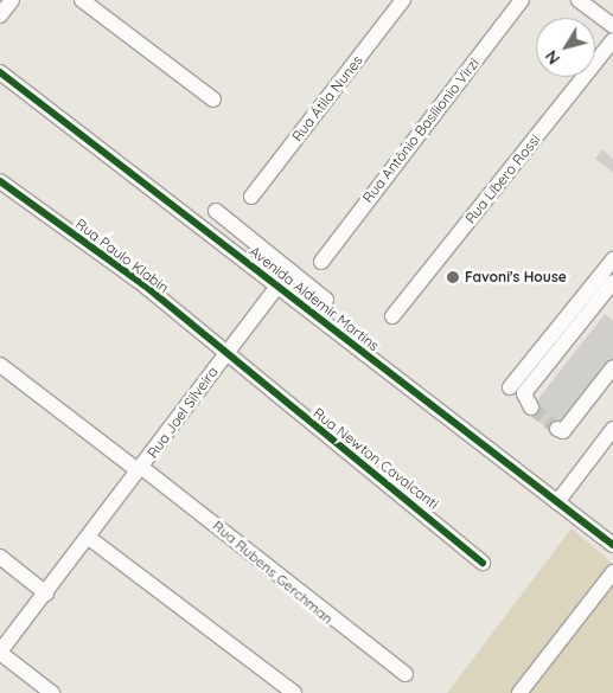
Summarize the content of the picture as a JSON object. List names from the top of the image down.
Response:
{
  "streets": {
    "street": [
      "Rua Átila Nunes",
      "Rua Antônio Basílionio Virzi",
      "Rua Líbero Rossi",
      "Rua Paulo Klabin",
      "Avenida Aldemir Martins",
      "Rua Joel Silveira",
      "Rua Newton Cavalcanti",
      "Rua Rubens Gerchman"
    ]
  },
  "crossings": [
    ["Rua Paulo Klabin", "Rua Joel Silveira"],
    ["Rua Paulo Klabin", "Rua Newton Cavalcanti"],
    ["Avenida Aldemir Martins", "Rua Joel Silveira"],
    ["Rua Joel Silveira", "Rua Newton Cavalcanti"],
    ["Rua Joel Silveira", "Rua Rubens Gerchman"]
  ],
  "places": ["Favoni's House"],
  "north": "bottom left"
}
